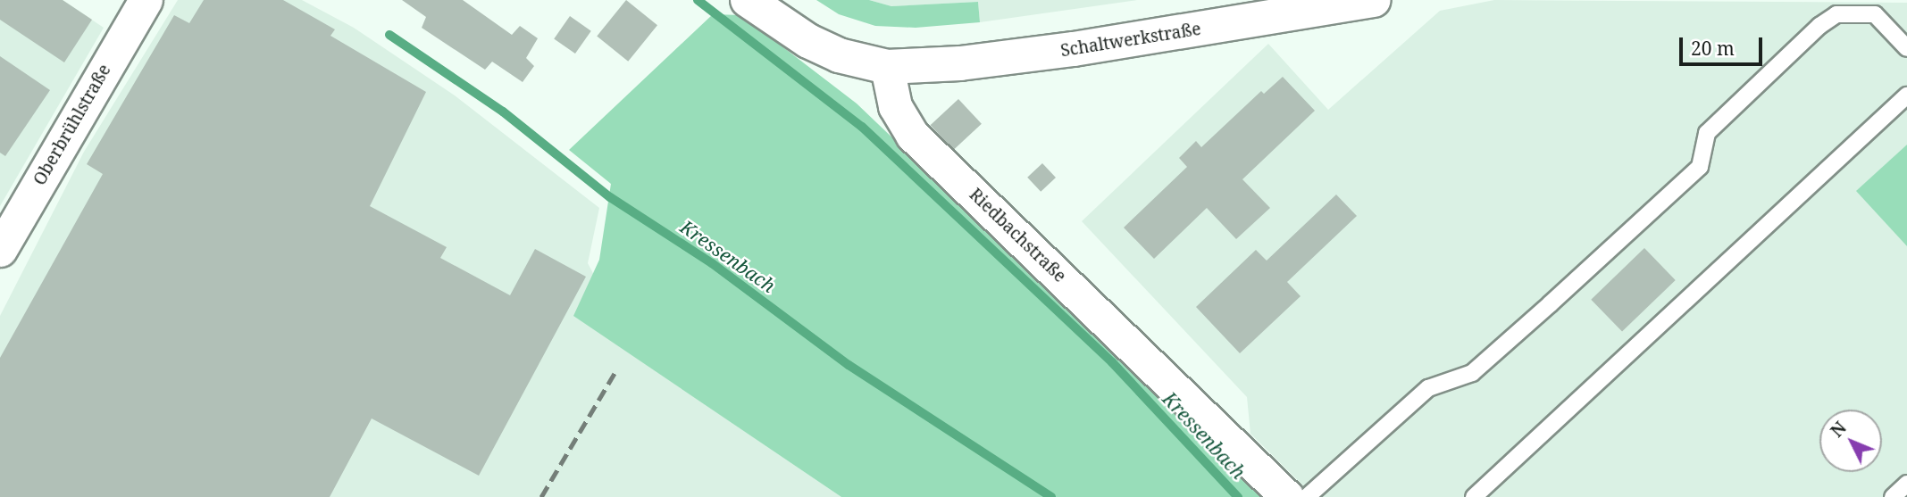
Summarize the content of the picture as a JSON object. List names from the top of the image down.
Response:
{
  "streets": {
    "street": ["Schaltwerkstraße", "Oberbrühlstraße", "Riedbachstraße"]
  },
  "crossings": [
    ["Schaltwerkstraße", "Riedbachstraße"]
  ],
  "water": ["Kressenbach"],
  "scale_bar": "20 m",
  "north": "top left"
}
